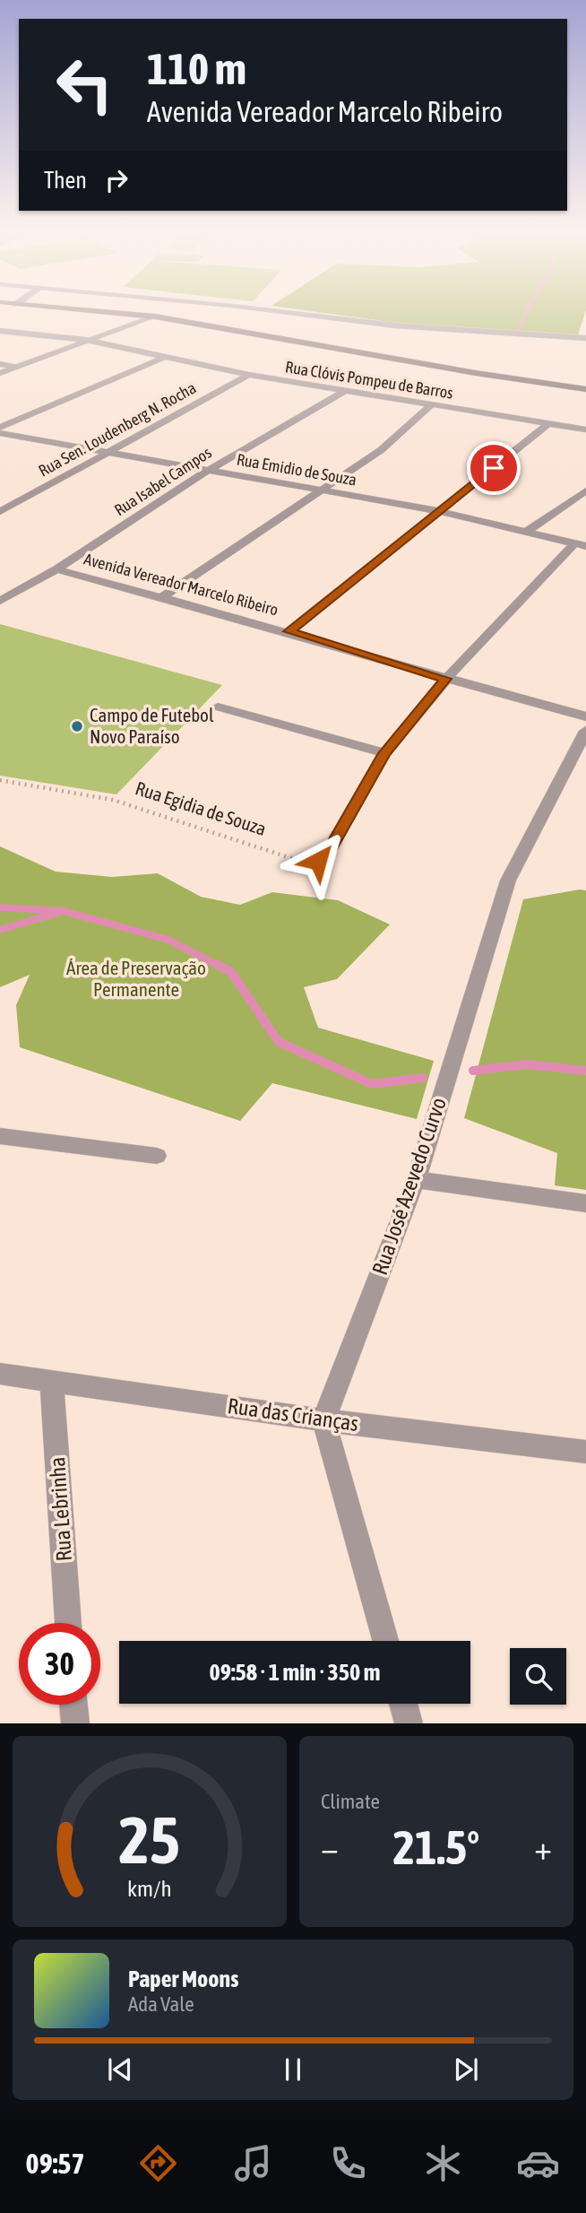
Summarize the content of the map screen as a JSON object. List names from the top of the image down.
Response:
{
  "streets": {
    "street": [
      "Rua Clóvis Pompeu de Barros",
      "Rua Sen. Loudenberg N. Rocha",
      "Rua Emidio de Souza",
      "Rua Isabel Campos",
      "Avenida Vereador Marcelo Ribeiro",
      "Rua José Azevedo Curvo",
      "Rua das Crianças",
      "Rua Lebrinha"
    ],
    "path": ["Rua Egidia de Souza"]
  },
  "crossings": [
    ["Rua Clóvis Pompeu de Barros", "Rua Sen. Loudenberg N. Rocha"],
    ["Rua Clóvis Pompeu de Barros", "Rua Isabel Campos"],
    ["Rua Sen. Loudenberg N. Rocha", "Rua Emidio de Souza"],
    ["Rua Emidio de Souza", "Rua Isabel Campos"],
    ["Rua Isabel Campos", "Avenida Vereador Marcelo Ribeiro"],
    ["Rua José Azevedo Curvo", "Rua das Crianças"],
    ["Rua das Crianças", "Rua Lebrinha"]
  ],
  "parks": ["Área de Preservação Permanente"],
  "places": ["Campo de Futebol Novo Paraíso"],
  "page": {
    "turn": ["110 m", "Avenida Vereador Marcelo Ribeiro"],
    "then": "Then",
    "limit": "30",
    "trip": "09:58 · 1 min · 350 m",
    "tile": "Climate",
    "heat": ["−", "21.5°", "+"],
    "song": ["Paper Moons", "Ada Vale"],
    "tabs": "09:57",
    "gauge": ["25", "km/h"]
  }
}
